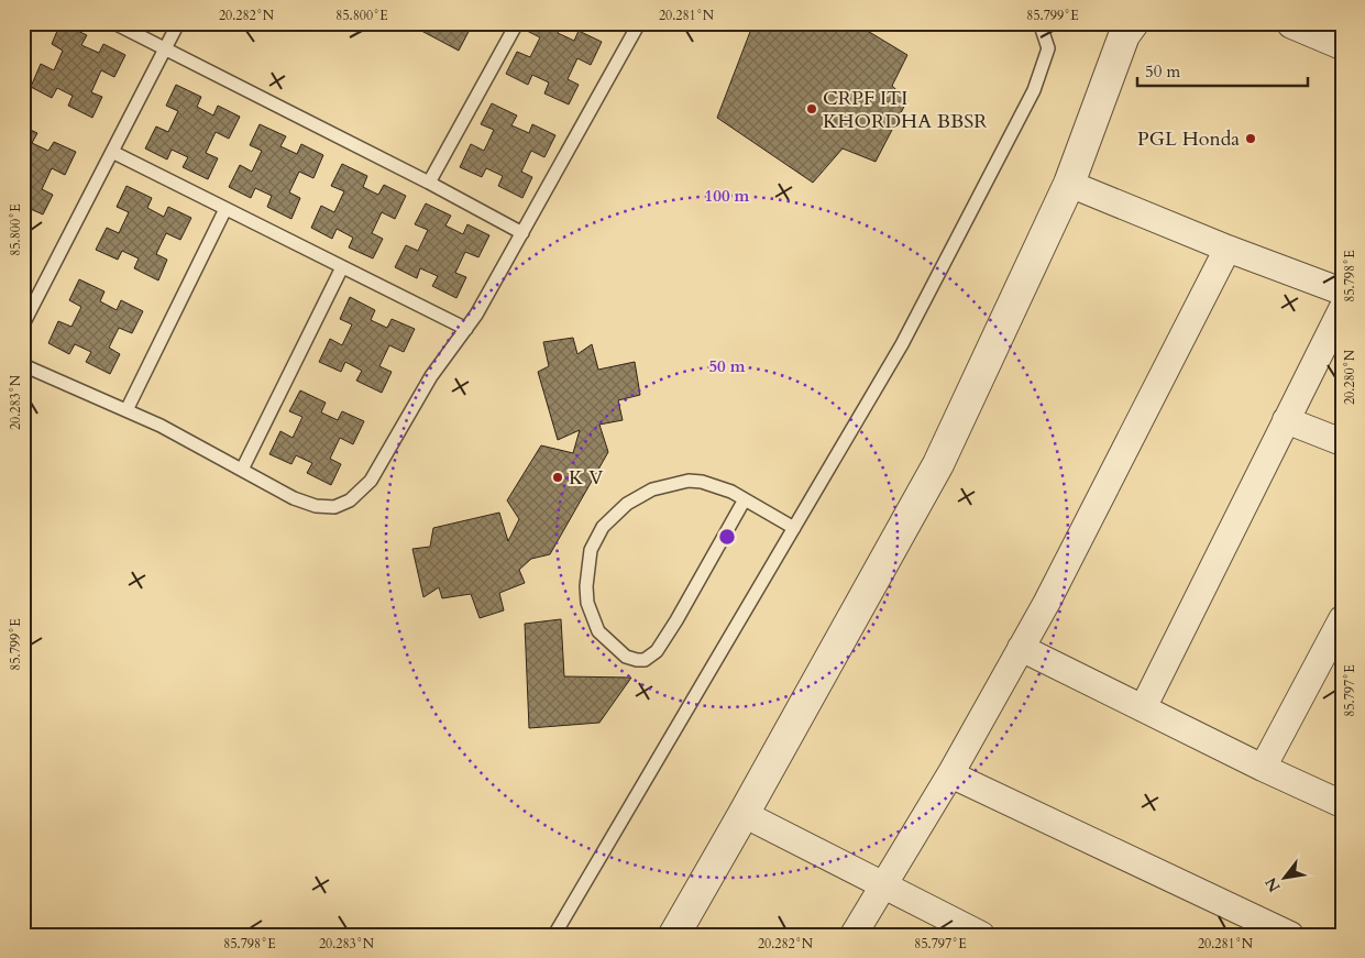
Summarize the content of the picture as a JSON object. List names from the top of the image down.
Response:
{
  "places": ["CRPF ITI KHORDHA BBSR", "PGL Honda", "K V"],
  "scale_bar": "50 m",
  "north": "bottom left",
  "coordinates": [
    "20.282°N",
    "85.800°E",
    "20.281°N",
    "85.799°E",
    "85.798°E",
    "20.280°N",
    "20.283°N",
    "85.797°E"
  ],
  "rings": ["100 m", "50 m"]
}
